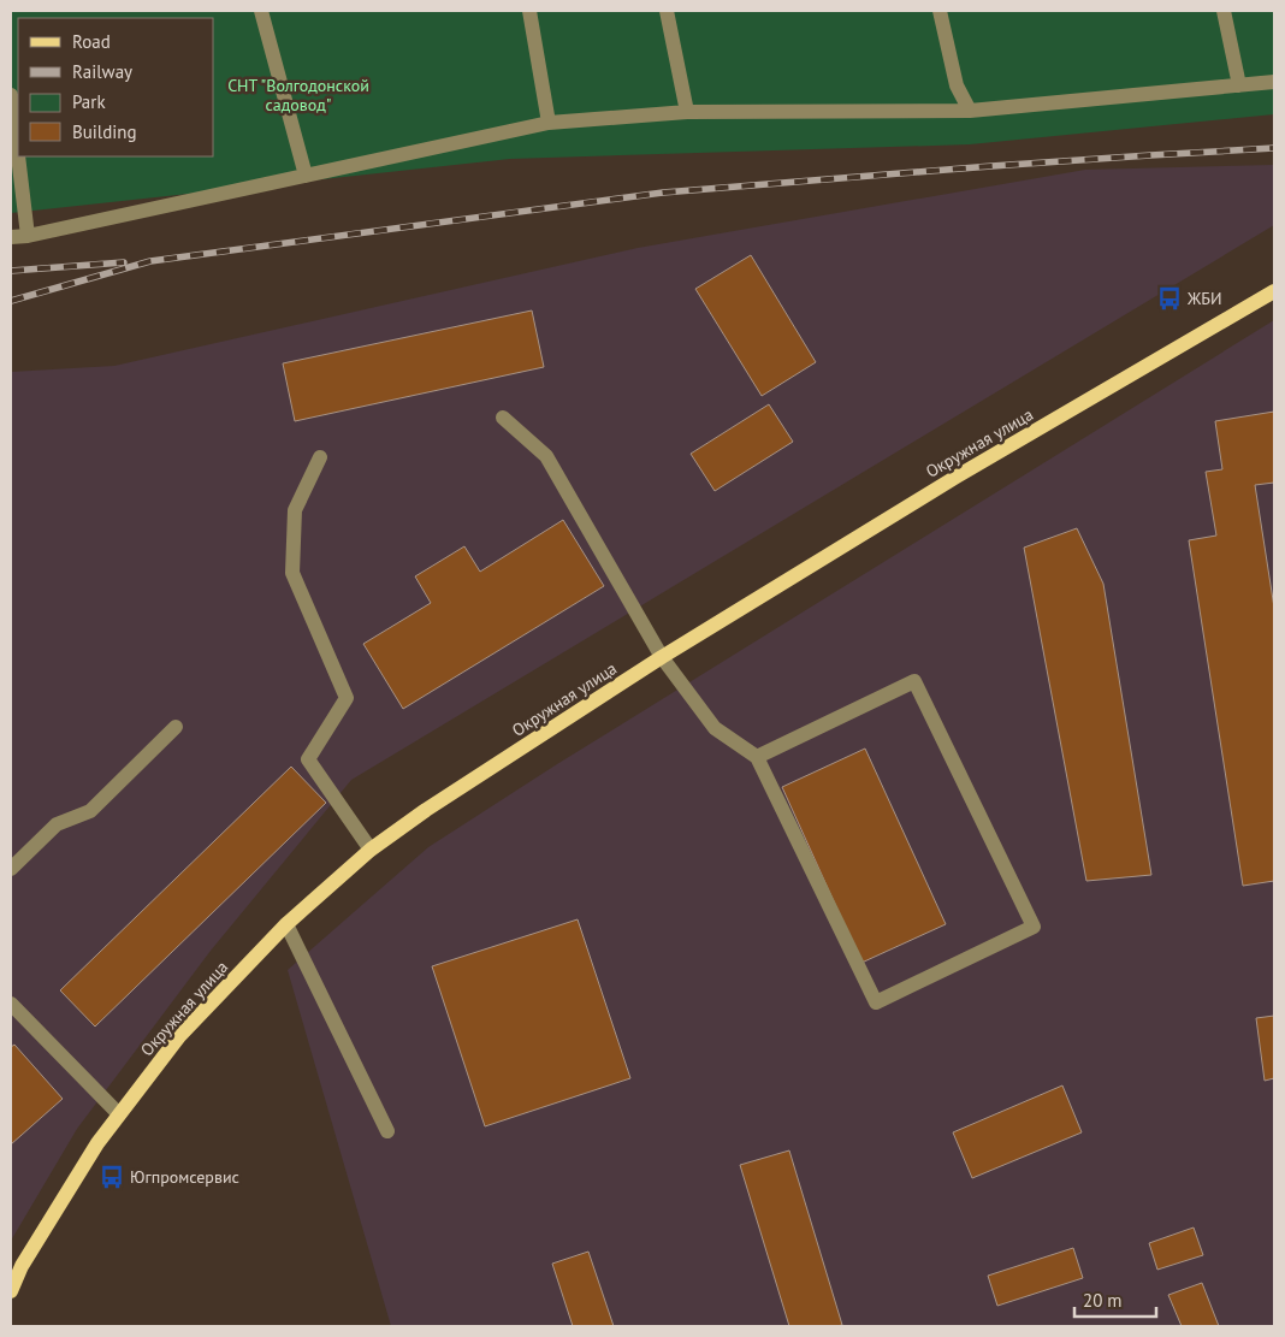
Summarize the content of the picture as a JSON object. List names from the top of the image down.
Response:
{
  "streets": {
    "main road": ["Окружная улица"]
  },
  "parks": ["СНТ \"Волгодонской садовод\""],
  "places": {
    "bus stop": ["ЖБИ", "Югпромсервис"]
  },
  "legend": [
    "Road",
    "Railway",
    "Park",
    "Building"
  ],
  "scale_bar": "20 m"
}
